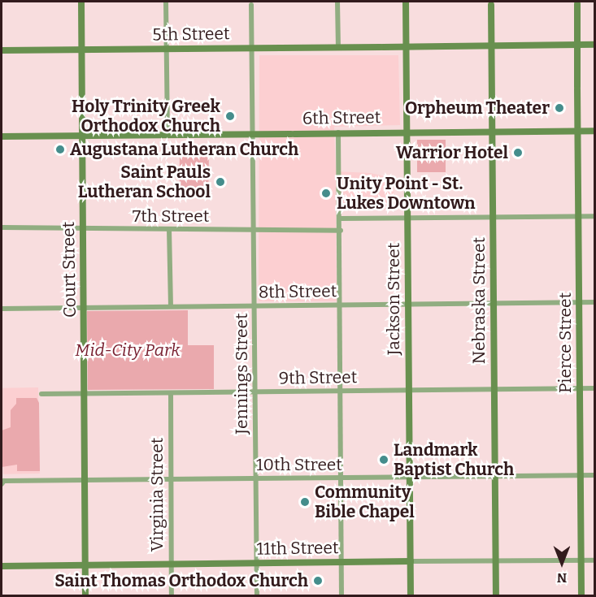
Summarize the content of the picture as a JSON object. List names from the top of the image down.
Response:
{
  "streets": {
    "main road": [
      "5th Street",
      "6th Street",
      "Court Street",
      "Jackson Street",
      "Nebraska Street",
      "Pierce Street",
      "11th Street"
    ],
    "street": [
      "7th Street",
      "8th Street",
      "Jennings Street",
      "9th Street",
      "10th Street",
      "Virginia Street"
    ]
  },
  "crossings": [
    ["5th Street", "Court Street"],
    ["5th Street", "Jackson Street"],
    ["5th Street", "Nebraska Street"],
    ["5th Street", "Pierce Street"],
    ["5th Street", "Jennings Street"],
    ["6th Street", "Court Street"],
    ["6th Street", "Jackson Street"],
    ["6th Street", "Nebraska Street"],
    ["6th Street", "Pierce Street"],
    ["6th Street", "Jennings Street"],
    ["7th Street", "Court Street"],
    ["7th Street", "Jennings Street"],
    ["Court Street", "8th Street"],
    ["Court Street", "9th Street"],
    ["Court Street", "10th Street"],
    ["Court Street", "11th Street"],
    ["8th Street", "Jackson Street"],
    ["8th Street", "Nebraska Street"],
    ["8th Street", "Pierce Street"],
    ["8th Street", "Jennings Street"],
    ["Jackson Street", "9th Street"],
    ["Jackson Street", "10th Street"],
    ["Jackson Street", "11th Street"],
    ["Nebraska Street", "9th Street"],
    ["Nebraska Street", "10th Street"],
    ["Nebraska Street", "11th Street"],
    ["Pierce Street", "9th Street"],
    ["Pierce Street", "10th Street"],
    ["Pierce Street", "11th Street"],
    ["Jennings Street", "9th Street"],
    ["Jennings Street", "10th Street"],
    ["Jennings Street", "11th Street"],
    ["9th Street", "Virginia Street"],
    ["10th Street", "Virginia Street"],
    ["Virginia Street", "11th Street"]
  ],
  "parks": ["Mid-City Park"],
  "places": [
    "Orpheum Theater",
    "Holy Trinity Greek Orthodox Church",
    "Augustana Lutheran Church",
    "Warrior Hotel",
    "Saint Pauls Lutheran School",
    "Unity Point - St. Lukes Downtown",
    "Landmark Baptist Church",
    "Community Bible Chapel",
    "Saint Thomas Orthodox Church"
  ],
  "north": "bottom"
}
